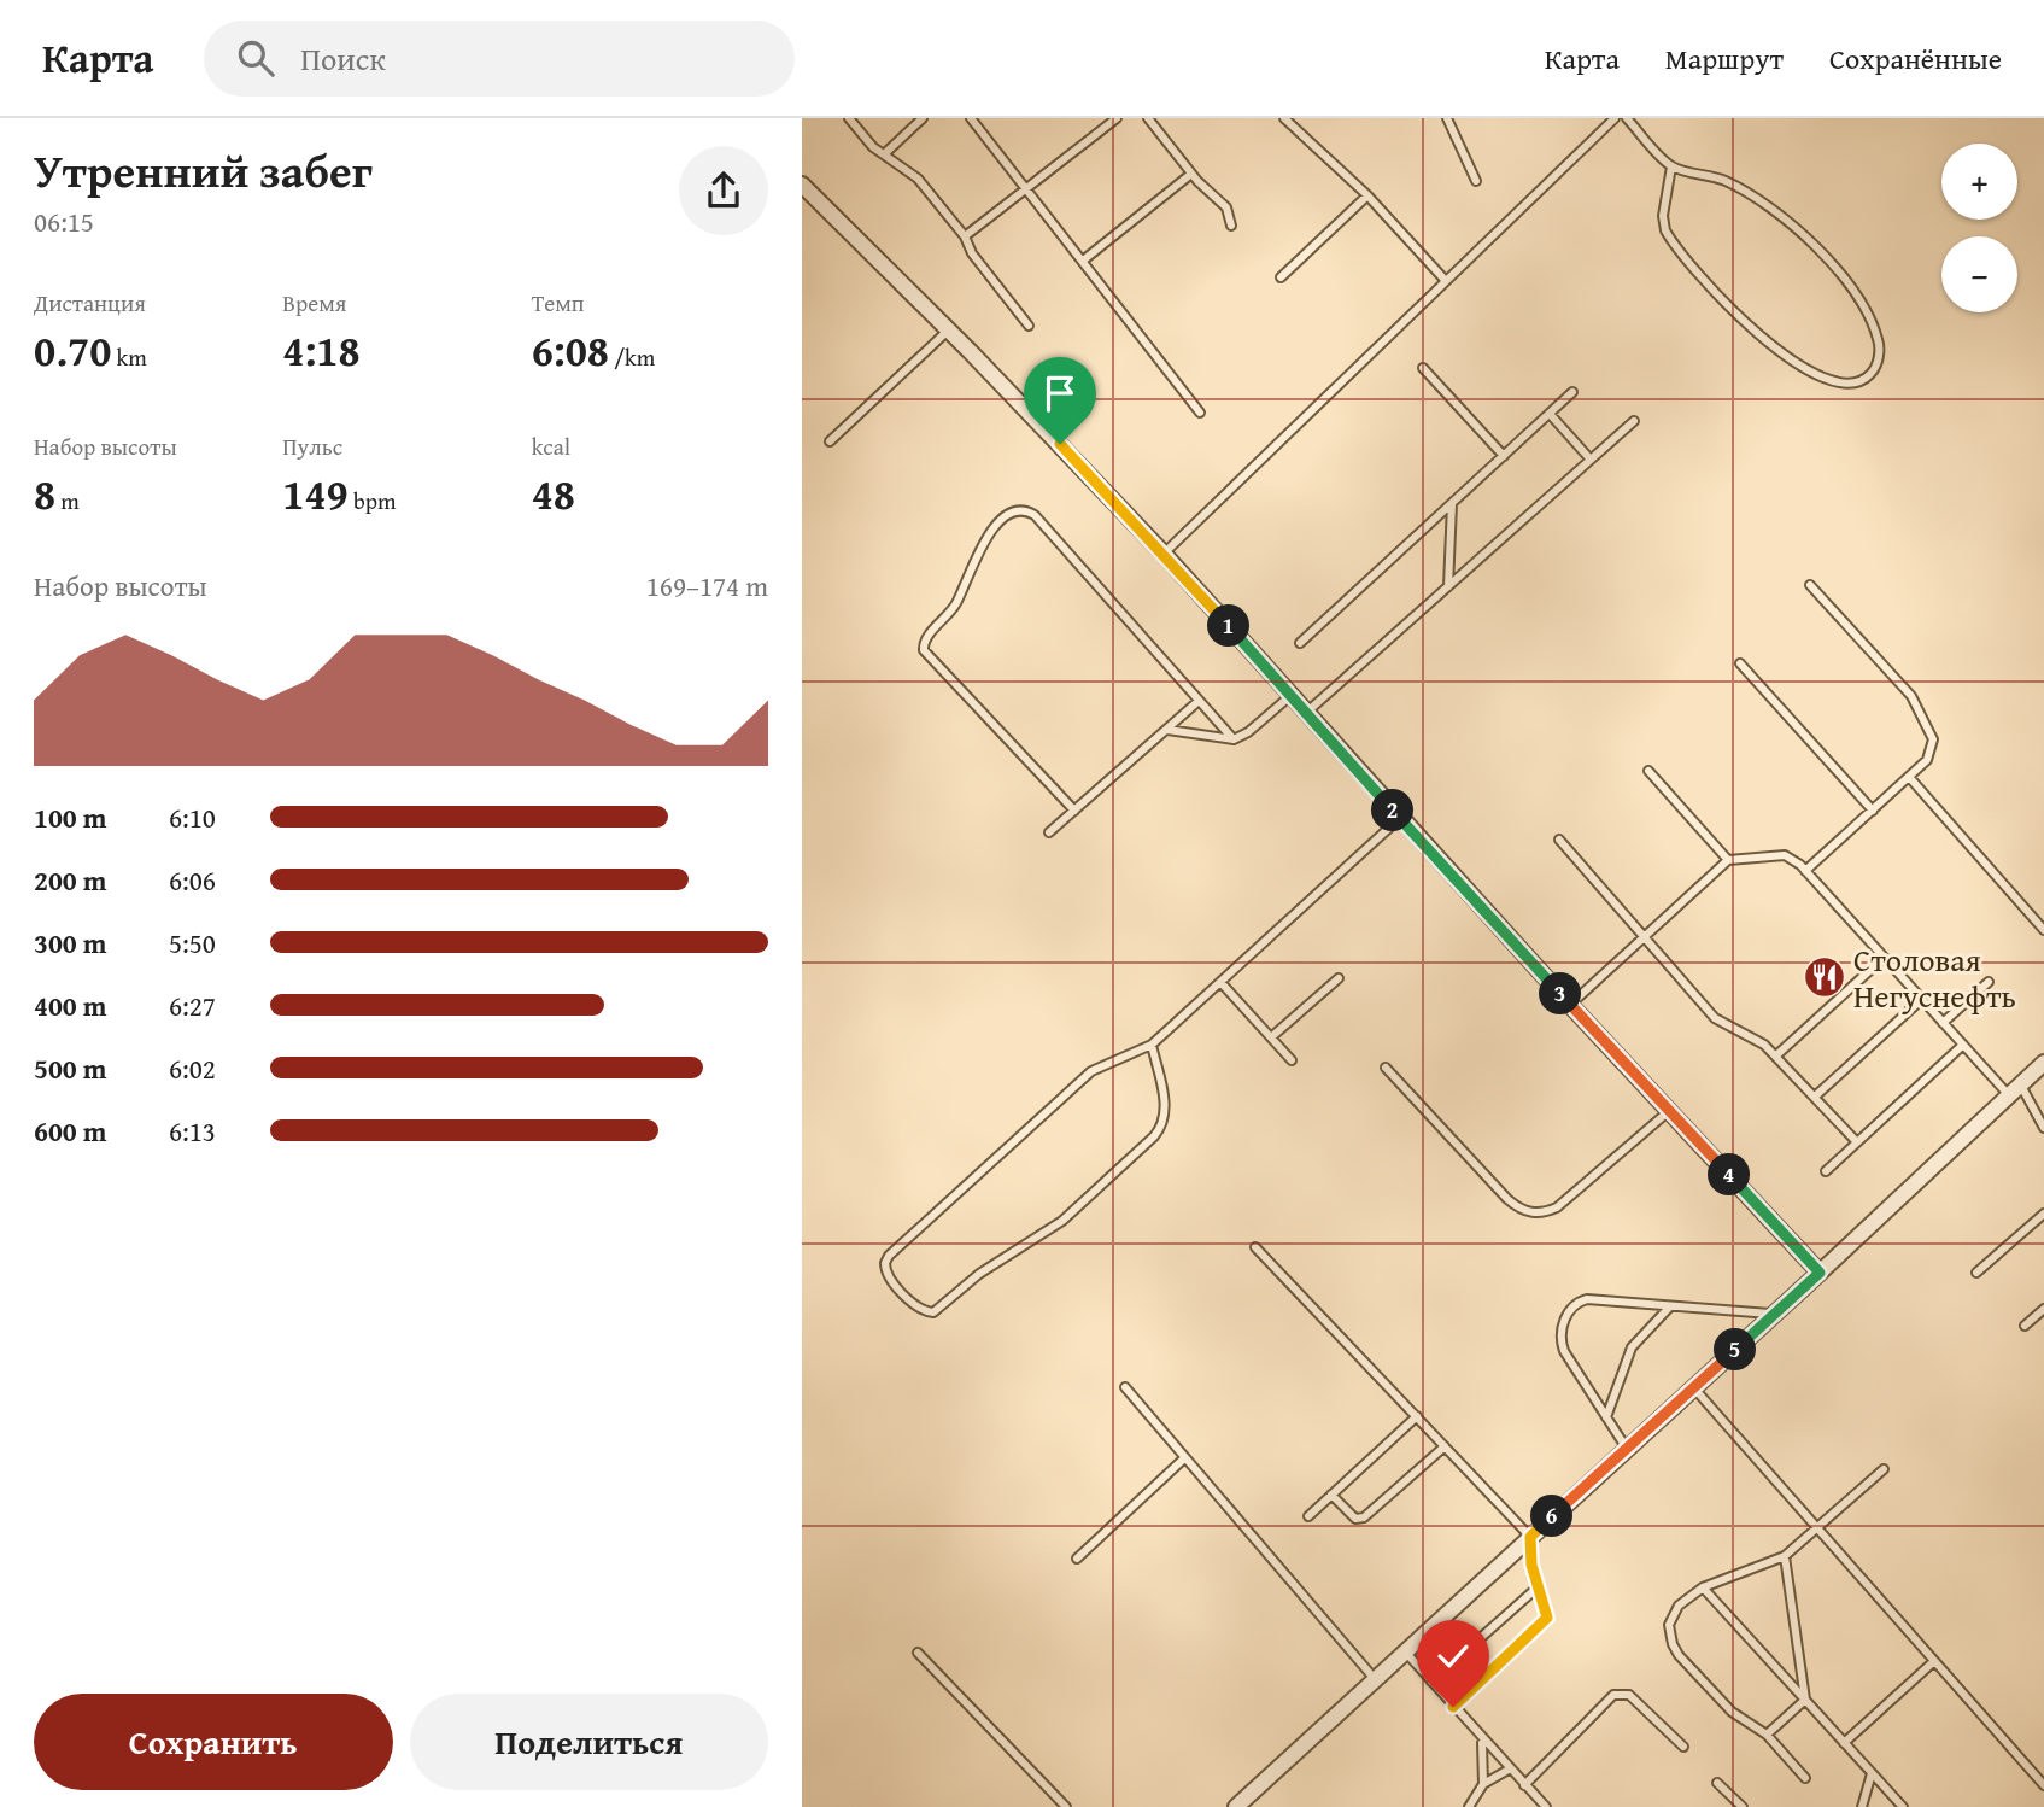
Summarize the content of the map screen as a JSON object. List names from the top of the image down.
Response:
{
  "places": {
    "restaurant": ["Столовая Негуснефть"]
  },
  "page": {
    "header": "Карта",
    "search": "Поиск",
    "nav": ["Карта", "Маршрут", "Сохранённые"],
    "heading": ["Утренний забег", "06:15"],
    "map_buttons": ["+", "−"],
    "stats": [
      ["Дистанция", "0.70 km"],
      ["Время", "4:18"],
      ["Темп", "6:08 /km"],
      ["Набор высоты", "8 m"],
      ["Пульс", "149 bpm"],
      ["kcal", "48"]
    ],
    "chart": ["Набор высоты", "169–174 m"],
    "pins": [
      "1",
      "2",
      "3",
      "4",
      "5",
      "6"
    ],
    "list": [
      {
        "name": "100 m",
        "note": "6:10"
      },
      {
        "name": "200 m",
        "note": "6:06"
      },
      {
        "name": "300 m",
        "note": "5:50"
      },
      {
        "name": "400 m",
        "note": "6:27"
      },
      {
        "name": "500 m",
        "note": "6:02"
      },
      {
        "name": "600 m",
        "note": "6:13"
      }
    ],
    "buttons": ["Сохранить", "Поделиться"]
  }
}
